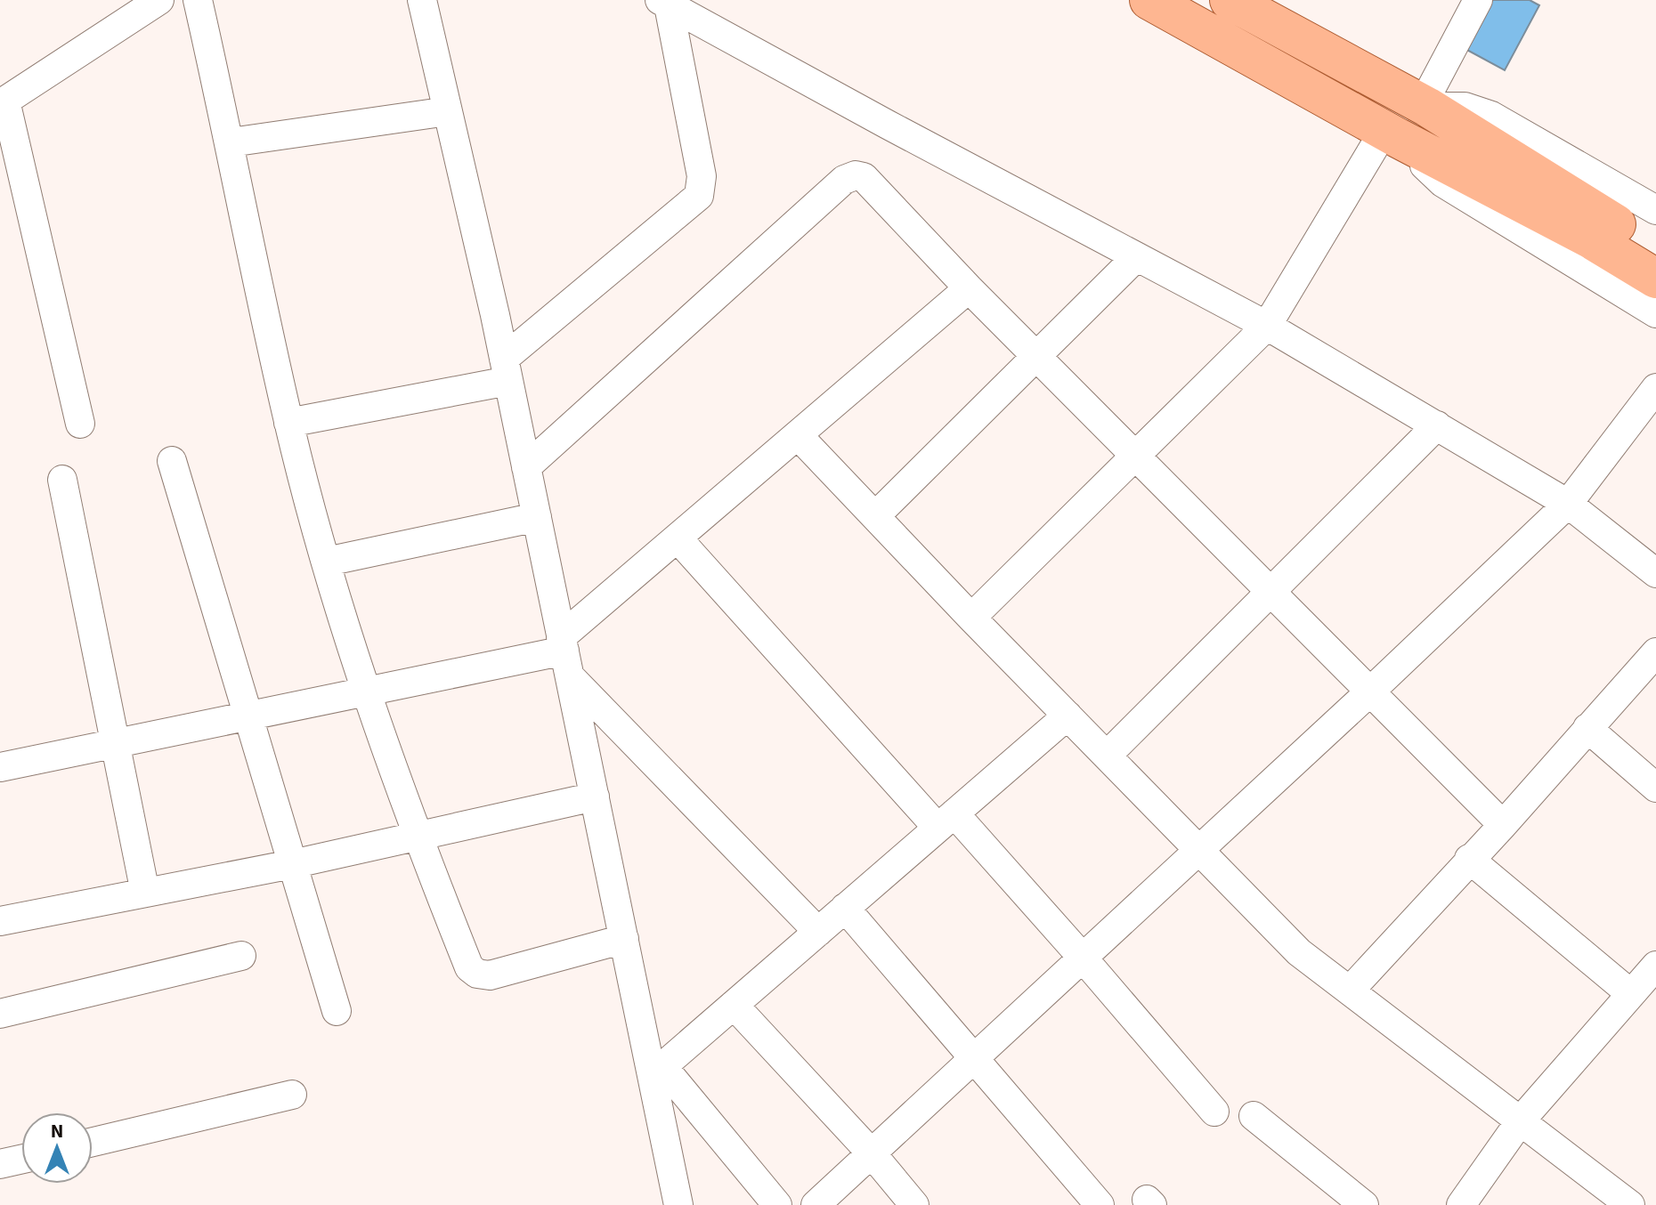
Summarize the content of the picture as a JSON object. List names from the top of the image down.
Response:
{
  "north": "top"
}
